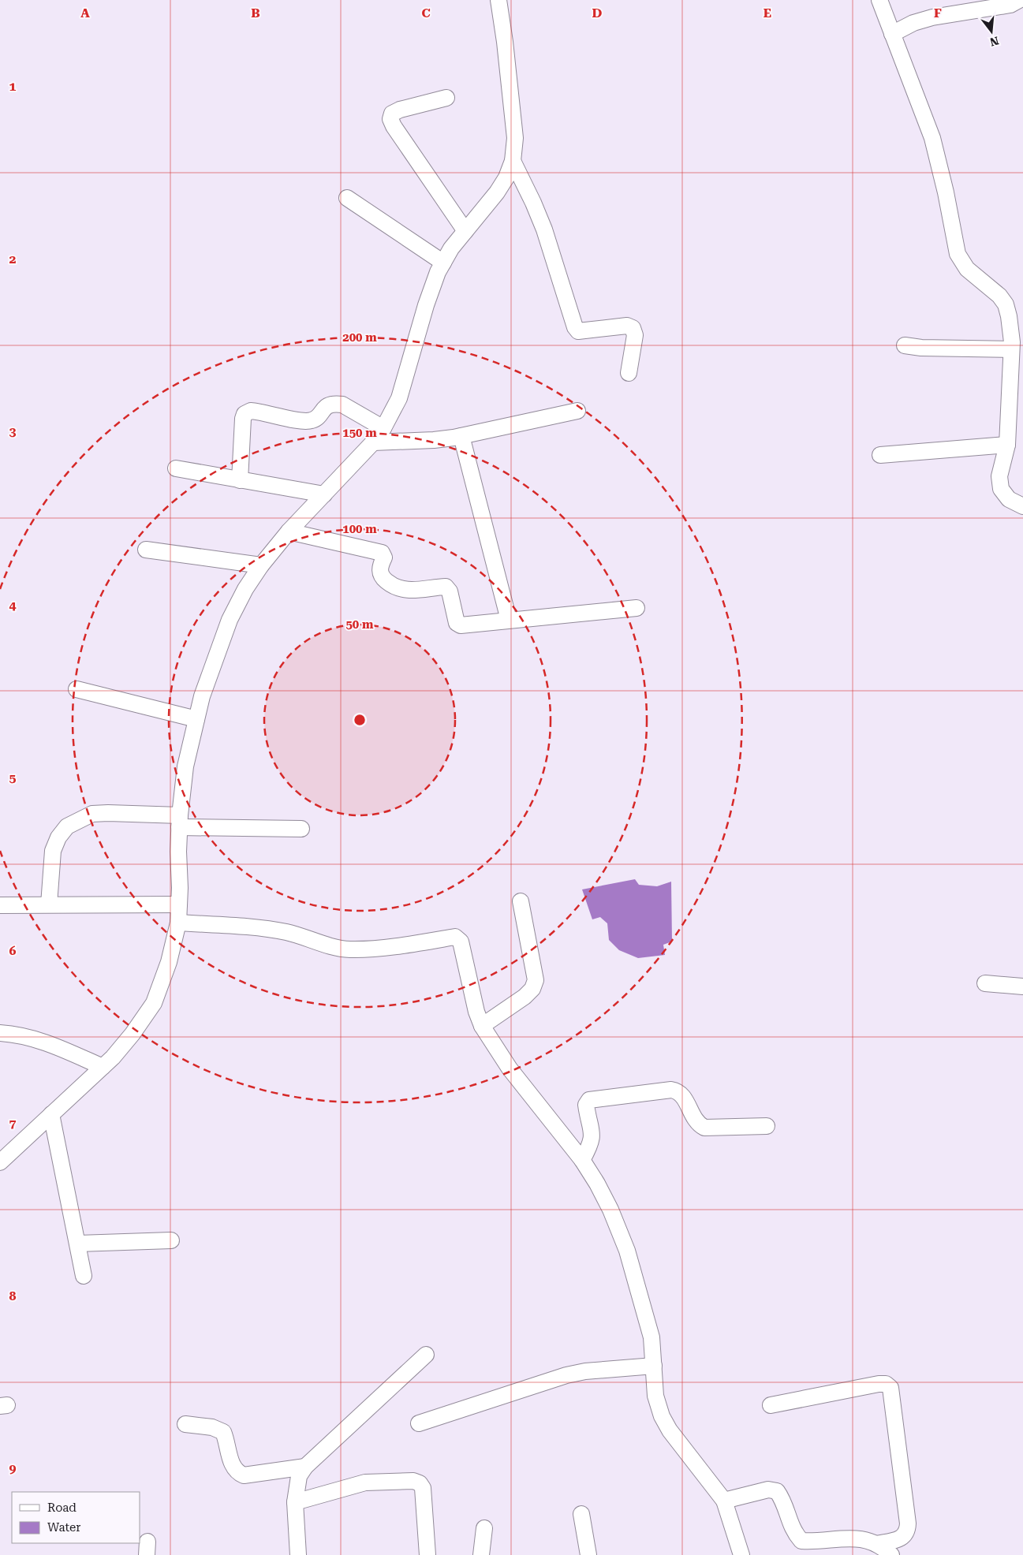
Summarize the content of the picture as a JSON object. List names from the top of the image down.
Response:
{
  "legend": ["Road", "Water"],
  "north": "bottom",
  "grid": {
    "columns": [
      "A",
      "B",
      "C",
      "D",
      "E",
      "F"
    ],
    "rows": [
      "1",
      "2",
      "3",
      "4",
      "5",
      "6",
      "7",
      "8",
      "9"
    ]
  },
  "rings": [
    "200 m",
    "150 m",
    "100 m",
    "50 m"
  ]
}
